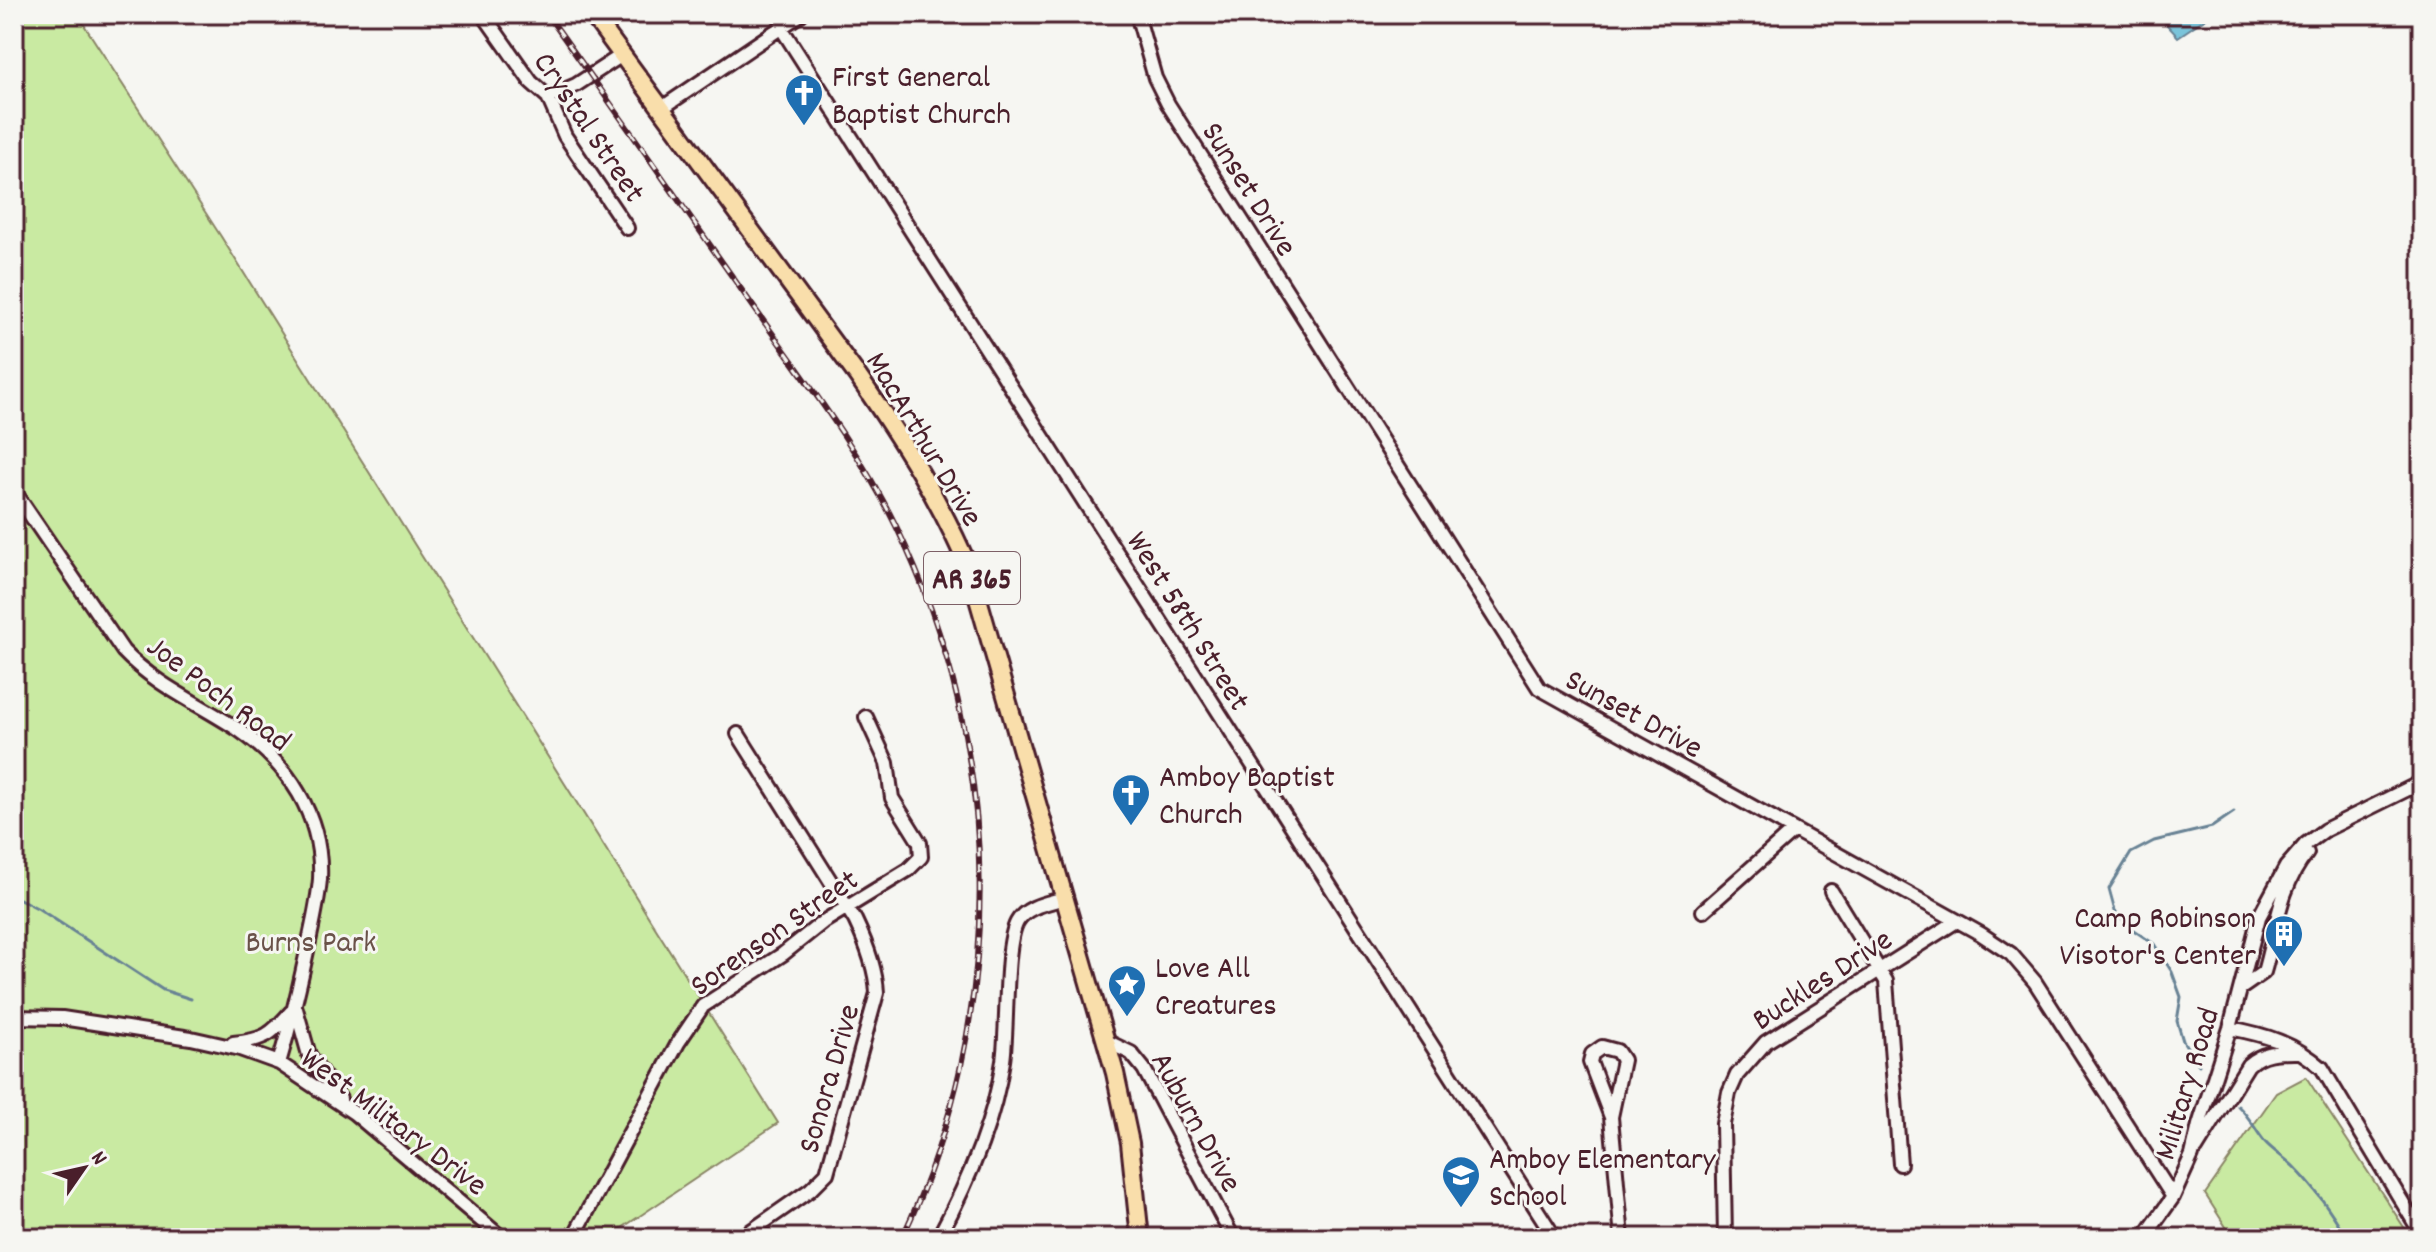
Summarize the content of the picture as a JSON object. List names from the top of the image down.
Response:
{
  "streets": {
    "main road": ["MacArthur Drive", "AR 365"],
    "street": [
      "Crystal Street",
      "Sunset Drive",
      "West 58th Street",
      "Joe Poch Road",
      "Sorenson Street",
      "Buckles Drive",
      "Sonora Drive",
      "Military Road",
      "West Military Drive",
      "Auburn Drive"
    ]
  },
  "crossings": [
    ["Sunset Drive", "Buckles Drive"],
    ["Sunset Drive", "Military Road"],
    ["MacArthur Drive", "Auburn Drive"],
    ["Joe Poch Road", "West Military Drive"],
    ["Sorenson Street", "Sonora Drive"]
  ],
  "parks": ["Burns Park"],
  "places": {
    "church": ["First General Baptist Church", "Amboy Baptist Church"],
    "building": ["Camp Robinson Visotor's Center"],
    "place": ["Love All Creatures"],
    "school or university": ["Amboy Elementary School"]
  },
  "north": "top right"
}
